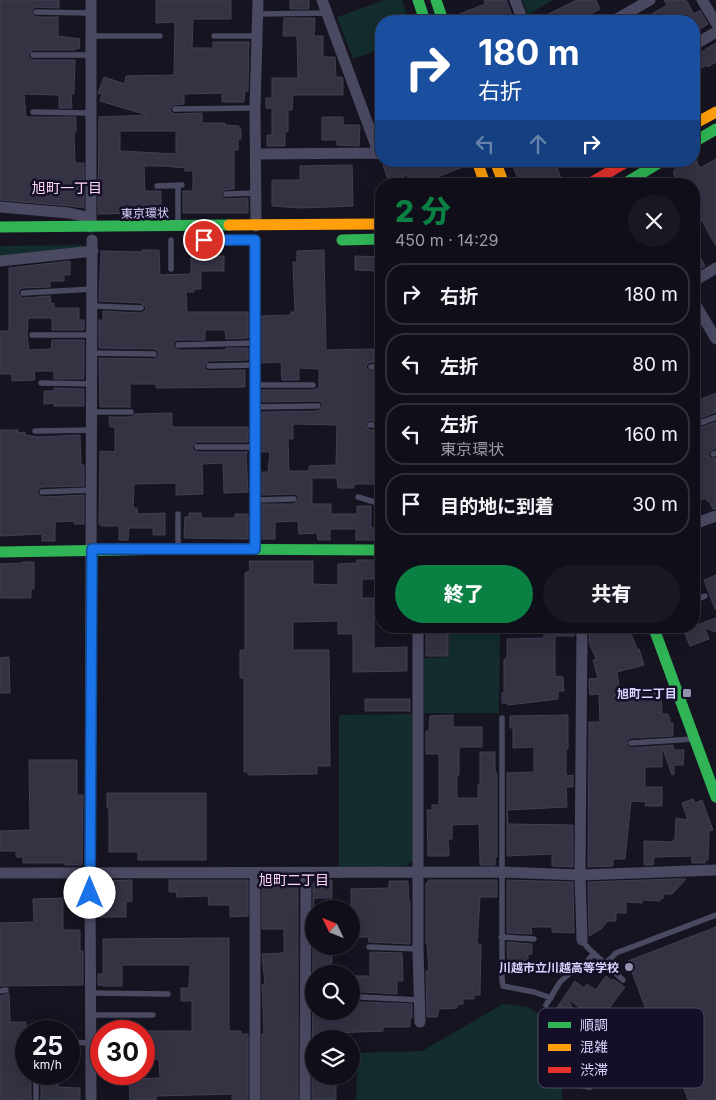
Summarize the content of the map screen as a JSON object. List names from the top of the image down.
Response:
{
  "streets": {
    "main road": ["東京環状"]
  },
  "districts": ["旭町一丁目", "旭町二丁目"],
  "places": {
    "transit": ["旭町二丁目"],
    "other": ["川越市立川越高等学校"]
  },
  "legend": ["順調", "混雑", "渋滞"],
  "north": "top left",
  "page": {
    "turn": ["180 m", "右折"],
    "heading": ["2 分", "450 m · 14:29"],
    "list": [
      {
        "name": "右折",
        "value": "180 m"
      },
      {
        "name": "左折",
        "value": "80 m"
      },
      {
        "name": "左折",
        "note": "東京環状",
        "value": "160 m"
      },
      {
        "name": "目的地に到着",
        "value": "30 m"
      }
    ],
    "buttons": ["終了", "共有"],
    "speed": "25 km/h",
    "limit": "30"
  }
}
